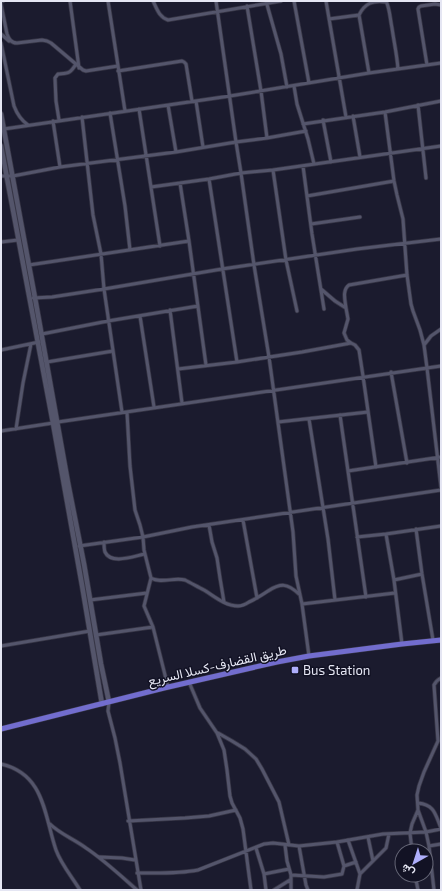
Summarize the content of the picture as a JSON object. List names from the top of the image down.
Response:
{
  "streets": {
    "highway": ["طريق القضارف-كسلا السريع"]
  },
  "places": {
    "transit": ["Bus Station"]
  },
  "north": "bottom left"
}
